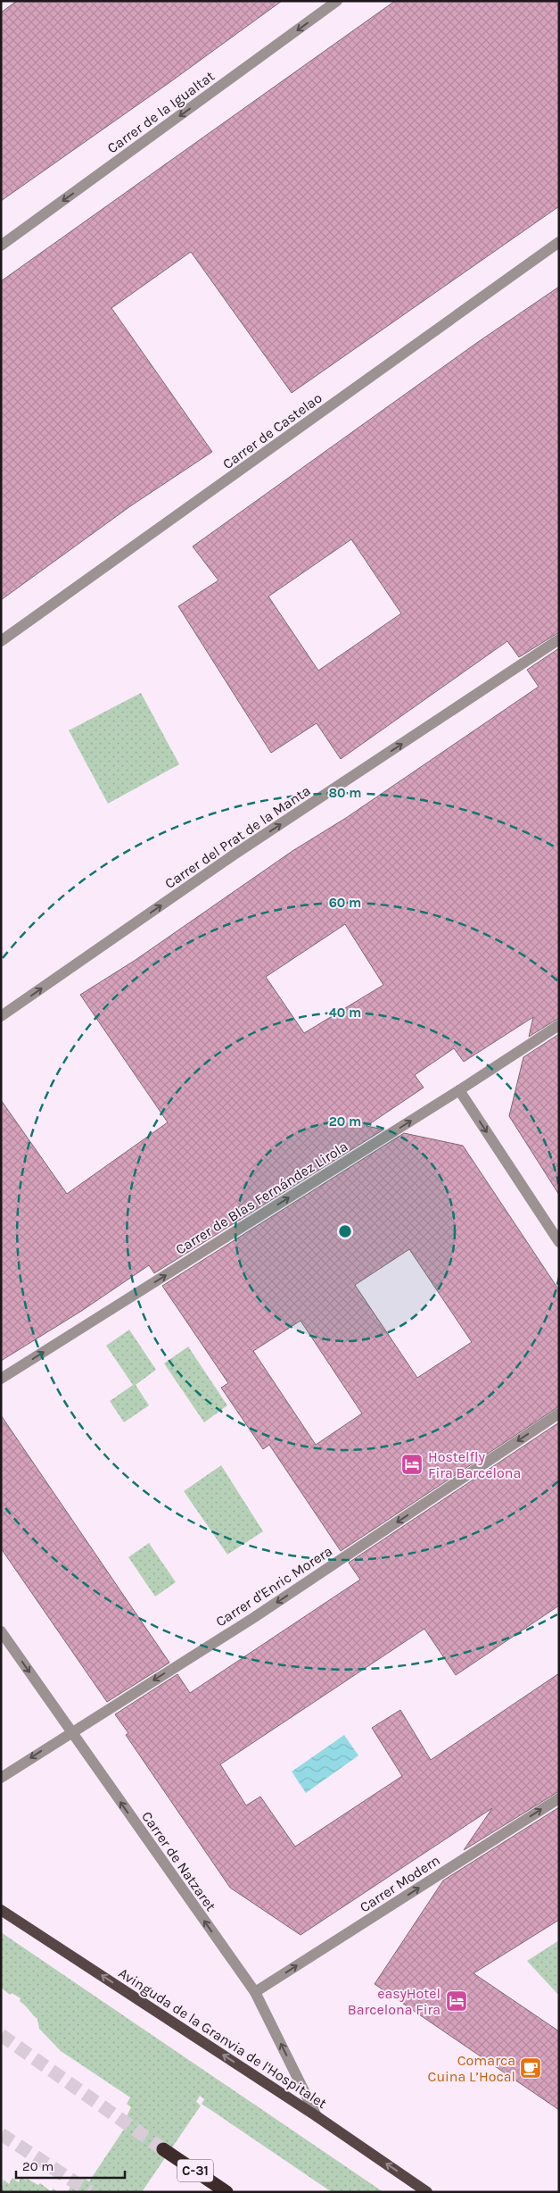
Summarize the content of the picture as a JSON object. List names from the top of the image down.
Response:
{
  "streets": {
    "highway": ["C-31"],
    "main road": ["Avinguda de la Granvia de l'Hospitalet"],
    "street": [
      "Carrer de la Igualtat",
      "Carrer de Castelao",
      "Carrer del Prat de la Manta",
      "Carrer de Blas Fernández Lirola",
      "Carrer d'Enric Morera",
      "Carrer de Natzaret",
      "Carrer Modern"
    ]
  },
  "crossings": [
    ["Carrer d'Enric Morera", "Carrer de Natzaret"],
    ["Carrer de Natzaret", "Carrer Modern"],
    ["Carrer de Natzaret", "Avinguda de la Granvia de l'Hospitalet"]
  ],
  "one_way": [
    "Carrer de la Igualtat",
    "Carrer del Prat de la Manta",
    "Carrer de Blas Fernández Lirola",
    "Carrer d'Enric Morera",
    "Carrer Modern",
    "Avinguda de la Granvia de l'Hospitalet"
  ],
  "places": {
    "hotel": ["Hostelfly Fira Barcelona", "easyHotel Barcelona Fira"],
    "cafe": ["Comarca Cuina L’Hocal"]
  },
  "scale_bar": "20 m",
  "rings": [
    "80 m",
    "60 m",
    "40 m",
    "20 m"
  ]
}
